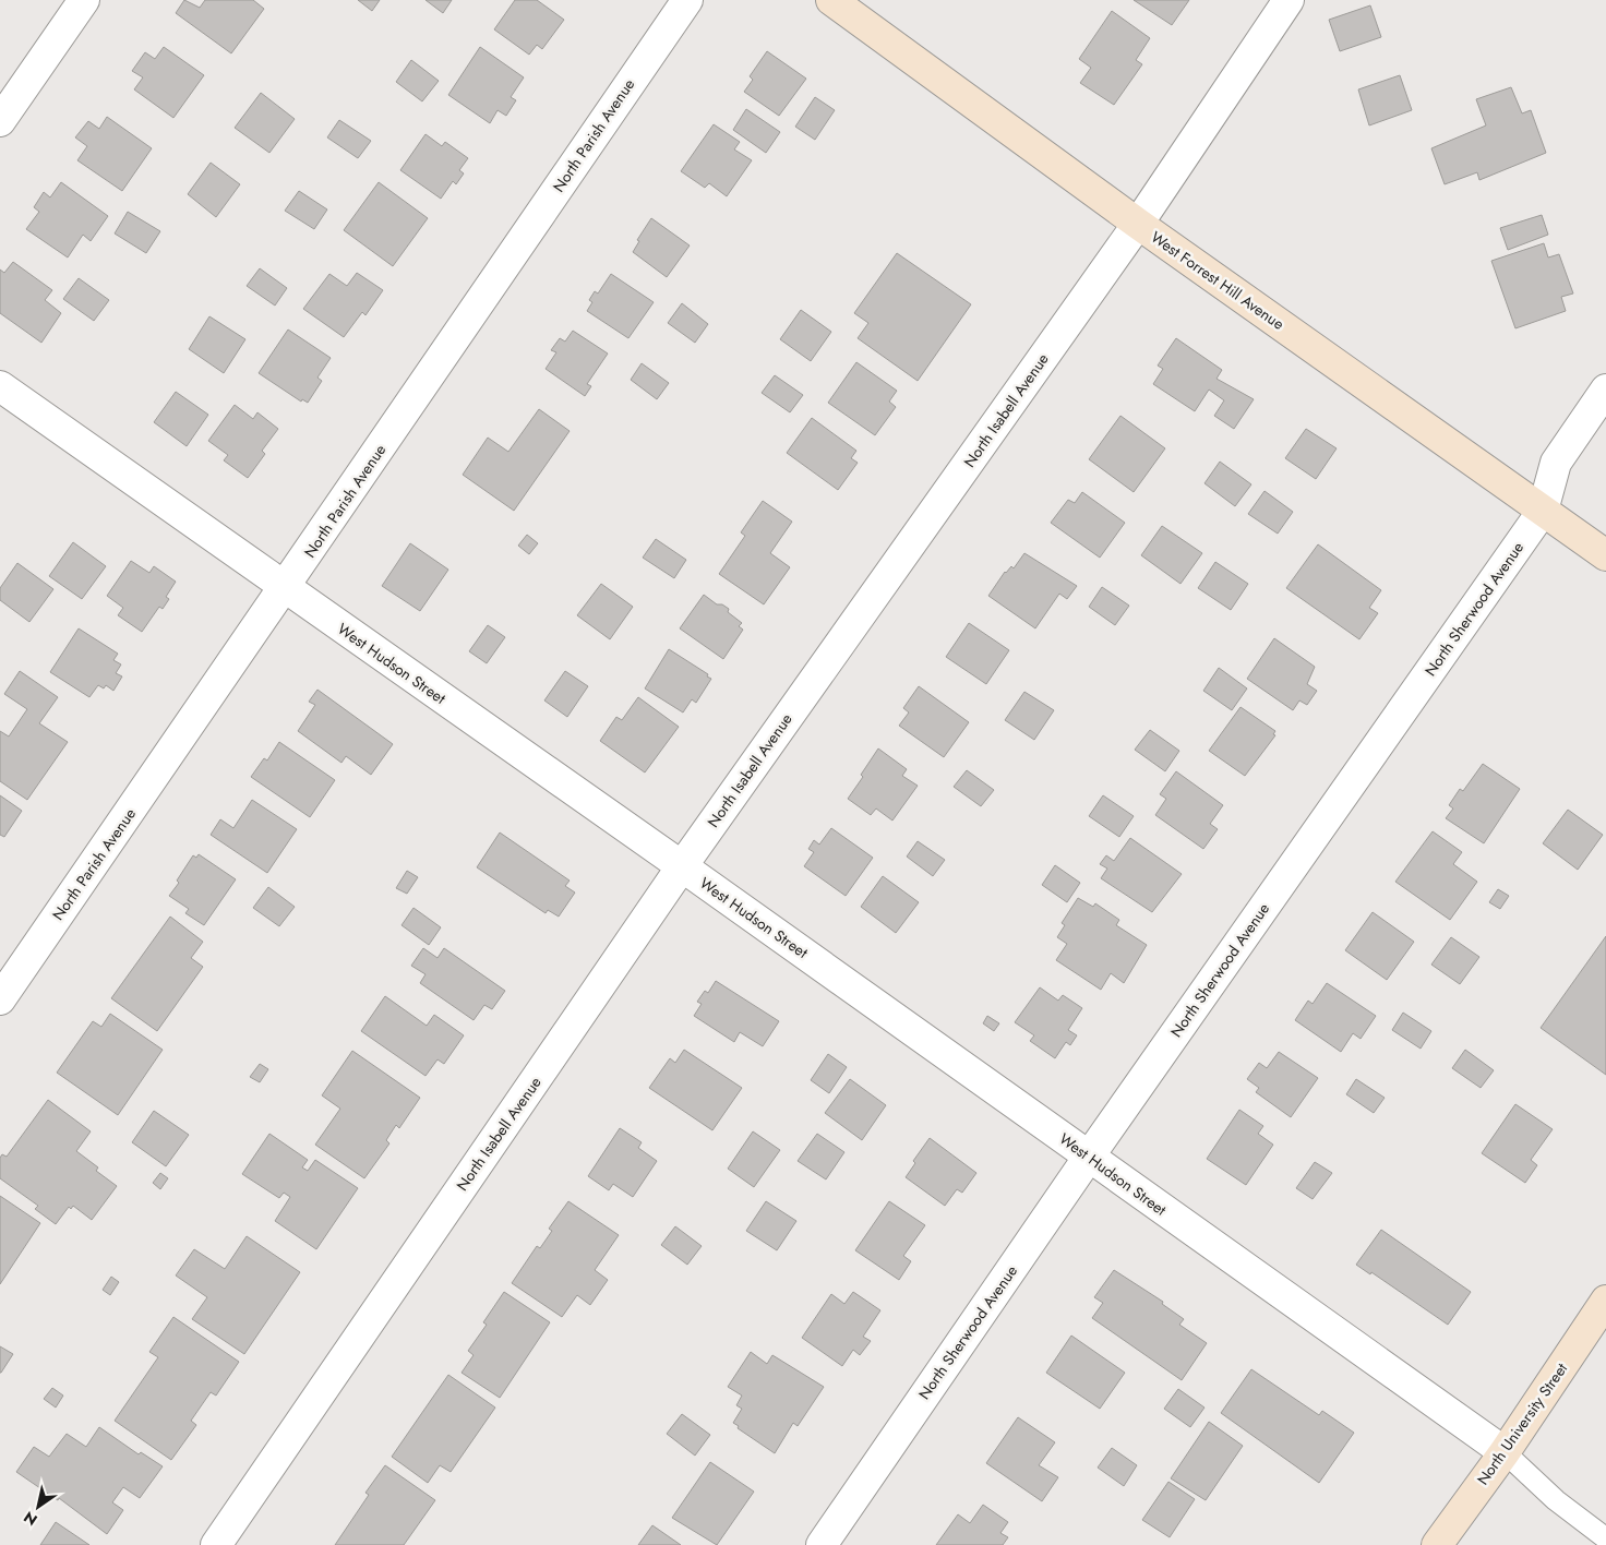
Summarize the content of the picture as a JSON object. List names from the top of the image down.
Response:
{
  "streets": {
    "main road": ["West Forrest Hill Avenue", "North University Street"],
    "street": [
      "North Parish Avenue",
      "North Isabell Avenue",
      "North Sherwood Avenue",
      "West Hudson Street"
    ]
  },
  "crossings": [
    ["North Parish Avenue", "West Hudson Street"],
    ["West Forrest Hill Avenue", "North Isabell Avenue"],
    ["West Forrest Hill Avenue", "North Sherwood Avenue"],
    ["North Isabell Avenue", "West Hudson Street"],
    ["North Sherwood Avenue", "West Hudson Street"],
    ["West Hudson Street", "North University Street"]
  ],
  "north": "bottom left"
}
